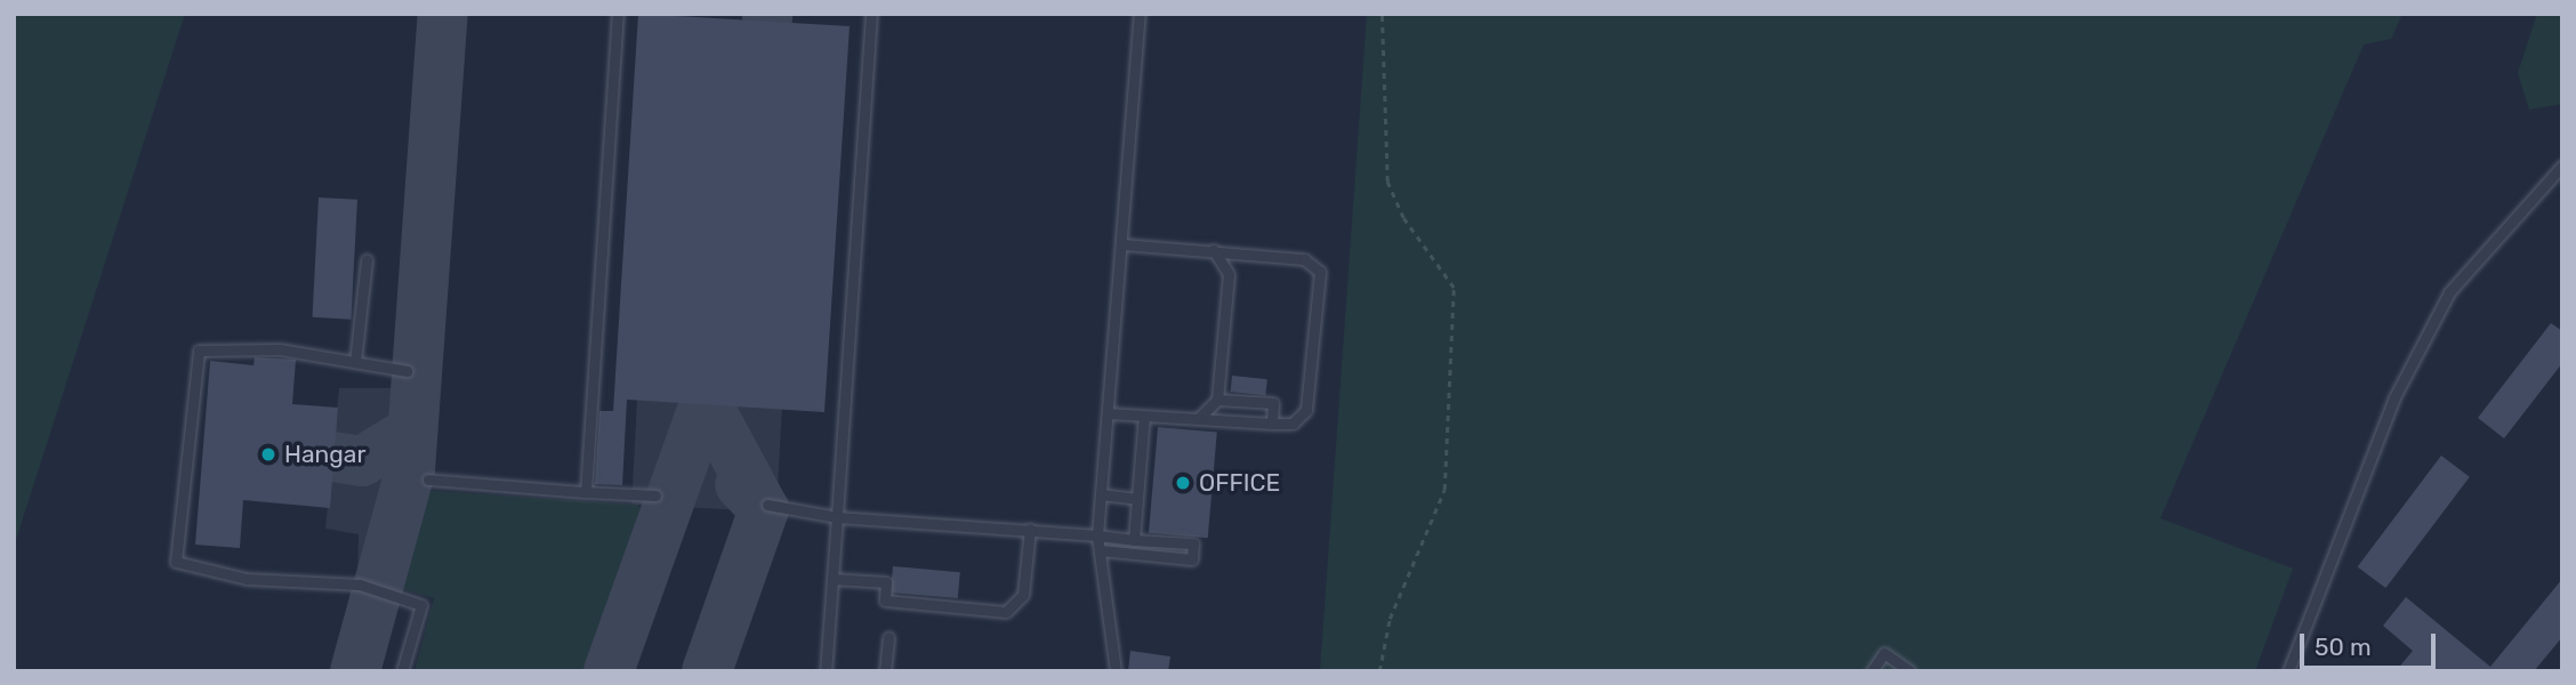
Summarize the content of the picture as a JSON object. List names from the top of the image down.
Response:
{
  "places": ["Hangar", "OFFICE"],
  "scale_bar": "50 m"
}
